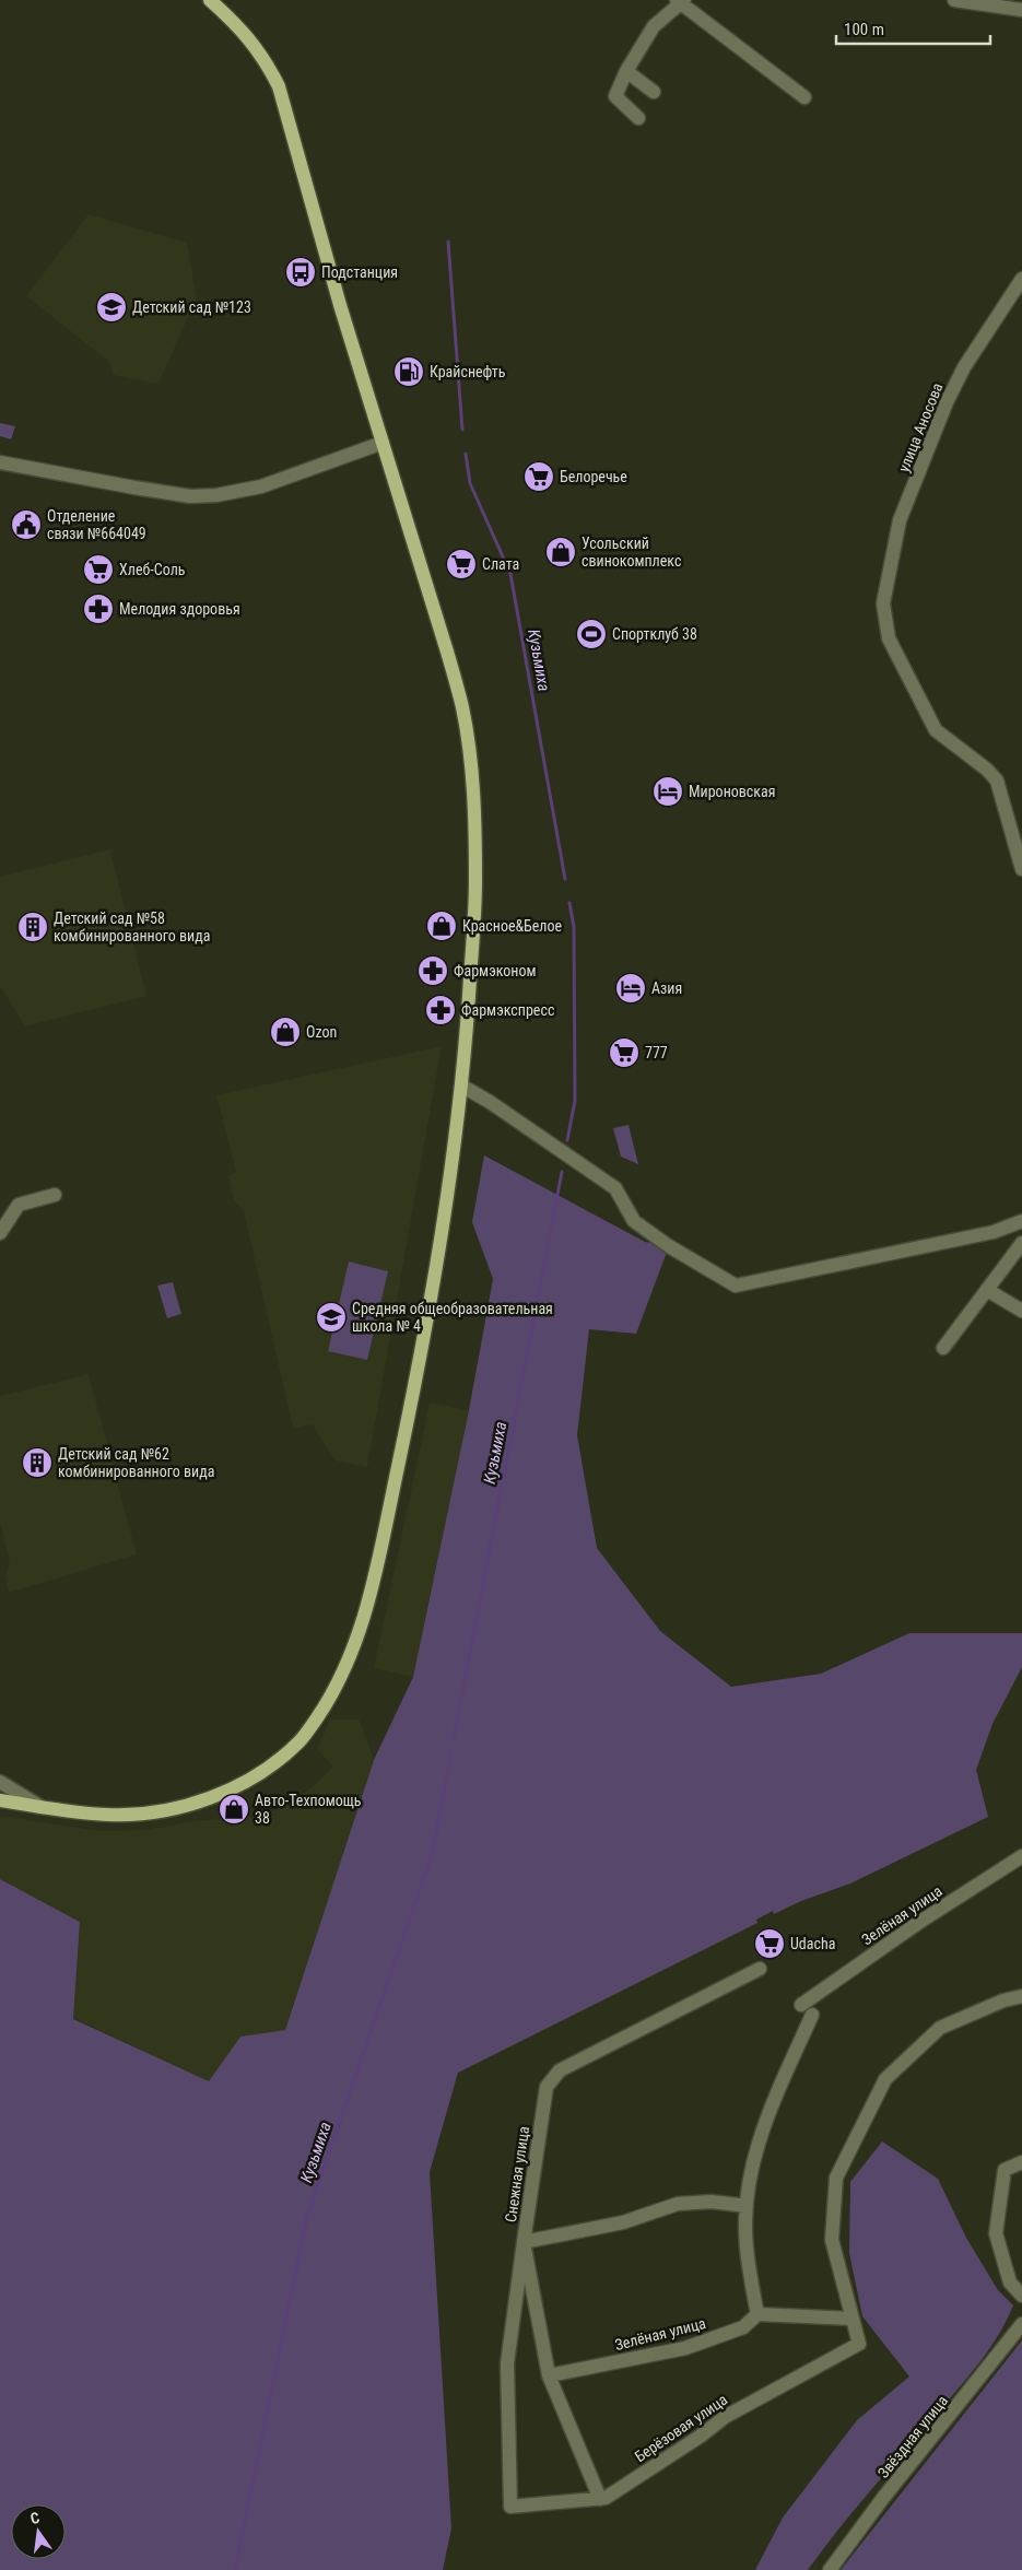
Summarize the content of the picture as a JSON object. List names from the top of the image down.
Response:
{
  "streets": {
    "street": [
      "улица Аносова",
      "Зелёная улица",
      "Снежная улица",
      "Берёзовая улица",
      "Звёздная улица"
    ]
  },
  "crossings": [
    ["Зелёная улица", "Снежная улица"],
    ["Снежная улица", "Берёзовая улица"]
  ],
  "water": ["Кузьмиха"],
  "places": {
    "bus stop": ["Подстанция"],
    "school or university": ["Детский сад №123", "Средняя общеобразовательная школа № 4"],
    "fuel station": ["Крайснефть"],
    "supermarket": [
      "Белоречье",
      "Слата",
      "Хлеб-Соль",
      "777",
      "Udacha"
    ],
    "public building": ["Отделение связи №664049"],
    "shop": [
      "Усольский свинокомплекс",
      "Красное&Белое",
      "Ozon",
      "Авто-Техпомощь 38"
    ],
    "pharmacy": ["Мелодия здоровья", "Фармэконом", "Фармэкспресс"],
    "sports": ["Спортклуб 38"],
    "hotel": ["Мироновская", "Азия"],
    "building": ["Детский сад №58 комбинированного вида", "Детский сад №62 комбинированного вида"]
  },
  "scale_bar": "100 m",
  "north": "top"
}
